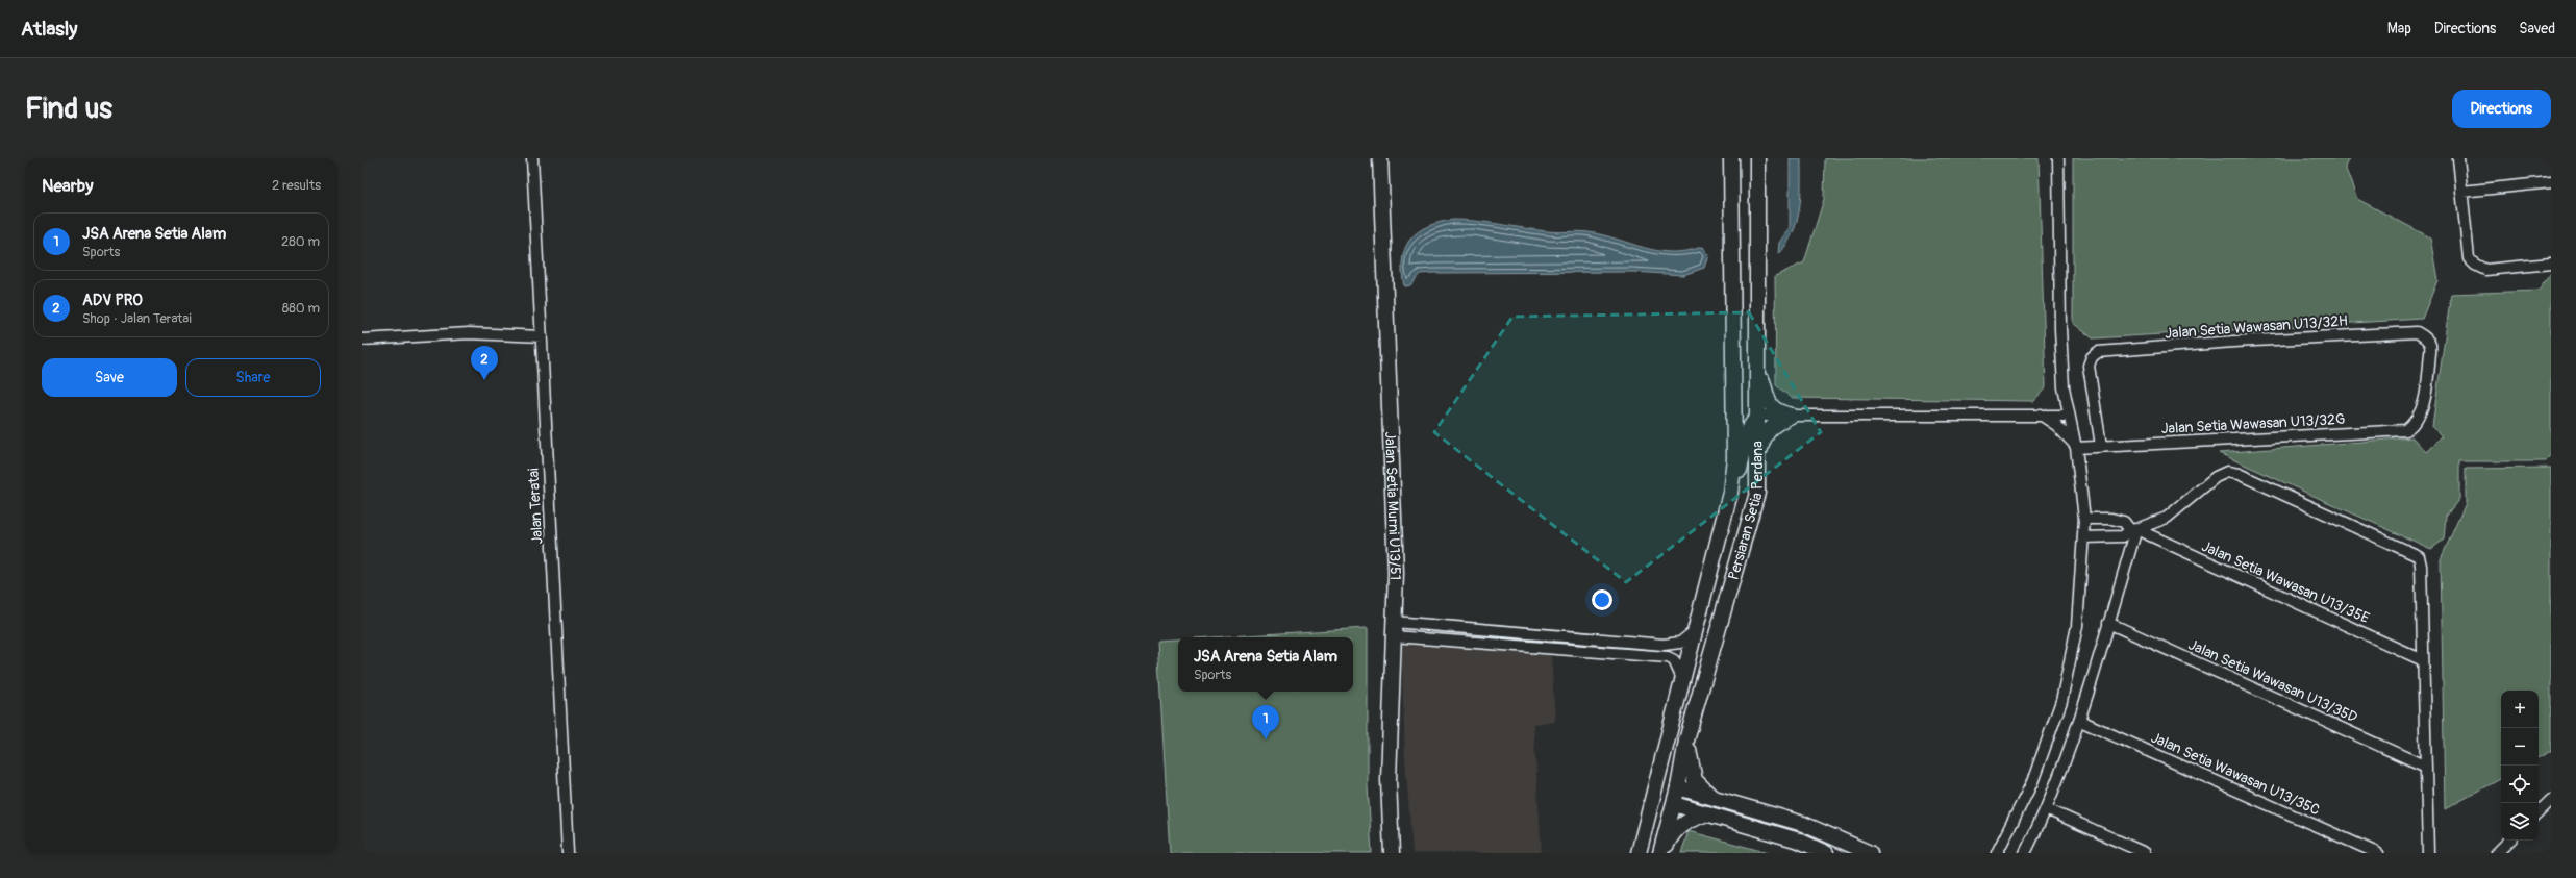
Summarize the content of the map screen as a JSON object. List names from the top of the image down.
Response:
{
  "streets": {
    "main road": ["Jalan Setia Murni U13/51", "Persiaran Setia Perdana"],
    "street": [
      "Jalan Setia Wawasan U13/32H",
      "Jalan Setia Wawasan U13/32G",
      "Jalan Teratai",
      "Jalan Setia Wawasan U13/35E",
      "Jalan Setia Wawasan U13/35D",
      "Jalan Setia Wawasan U13/35C"
    ]
  },
  "crossings": [
    ["Jalan Setia Wawasan U13/32H", "Jalan Setia Wawasan U13/32G"]
  ],
  "page": {
    "header": "Atlasly",
    "nav": ["Map", "Directions", "Saved"],
    "buttons": [
      "Directions",
      ["Save", "Share"]
    ],
    "title": "Find us",
    "heading": ["Nearby", "2 results"],
    "list": [
      {
        "mark": "1",
        "name": "JSA Arena Setia Alam",
        "note": "Sports",
        "value": "280 m"
      },
      {
        "mark": "2",
        "name": "ADV PRO",
        "note": "Shop · Jalan Teratai",
        "value": "880 m"
      }
    ],
    "pins": ["2", "1"],
    "popup": ["JSA Arena Setia Alam", "Sports"],
    "map_buttons": ["+", "−"]
  }
}
